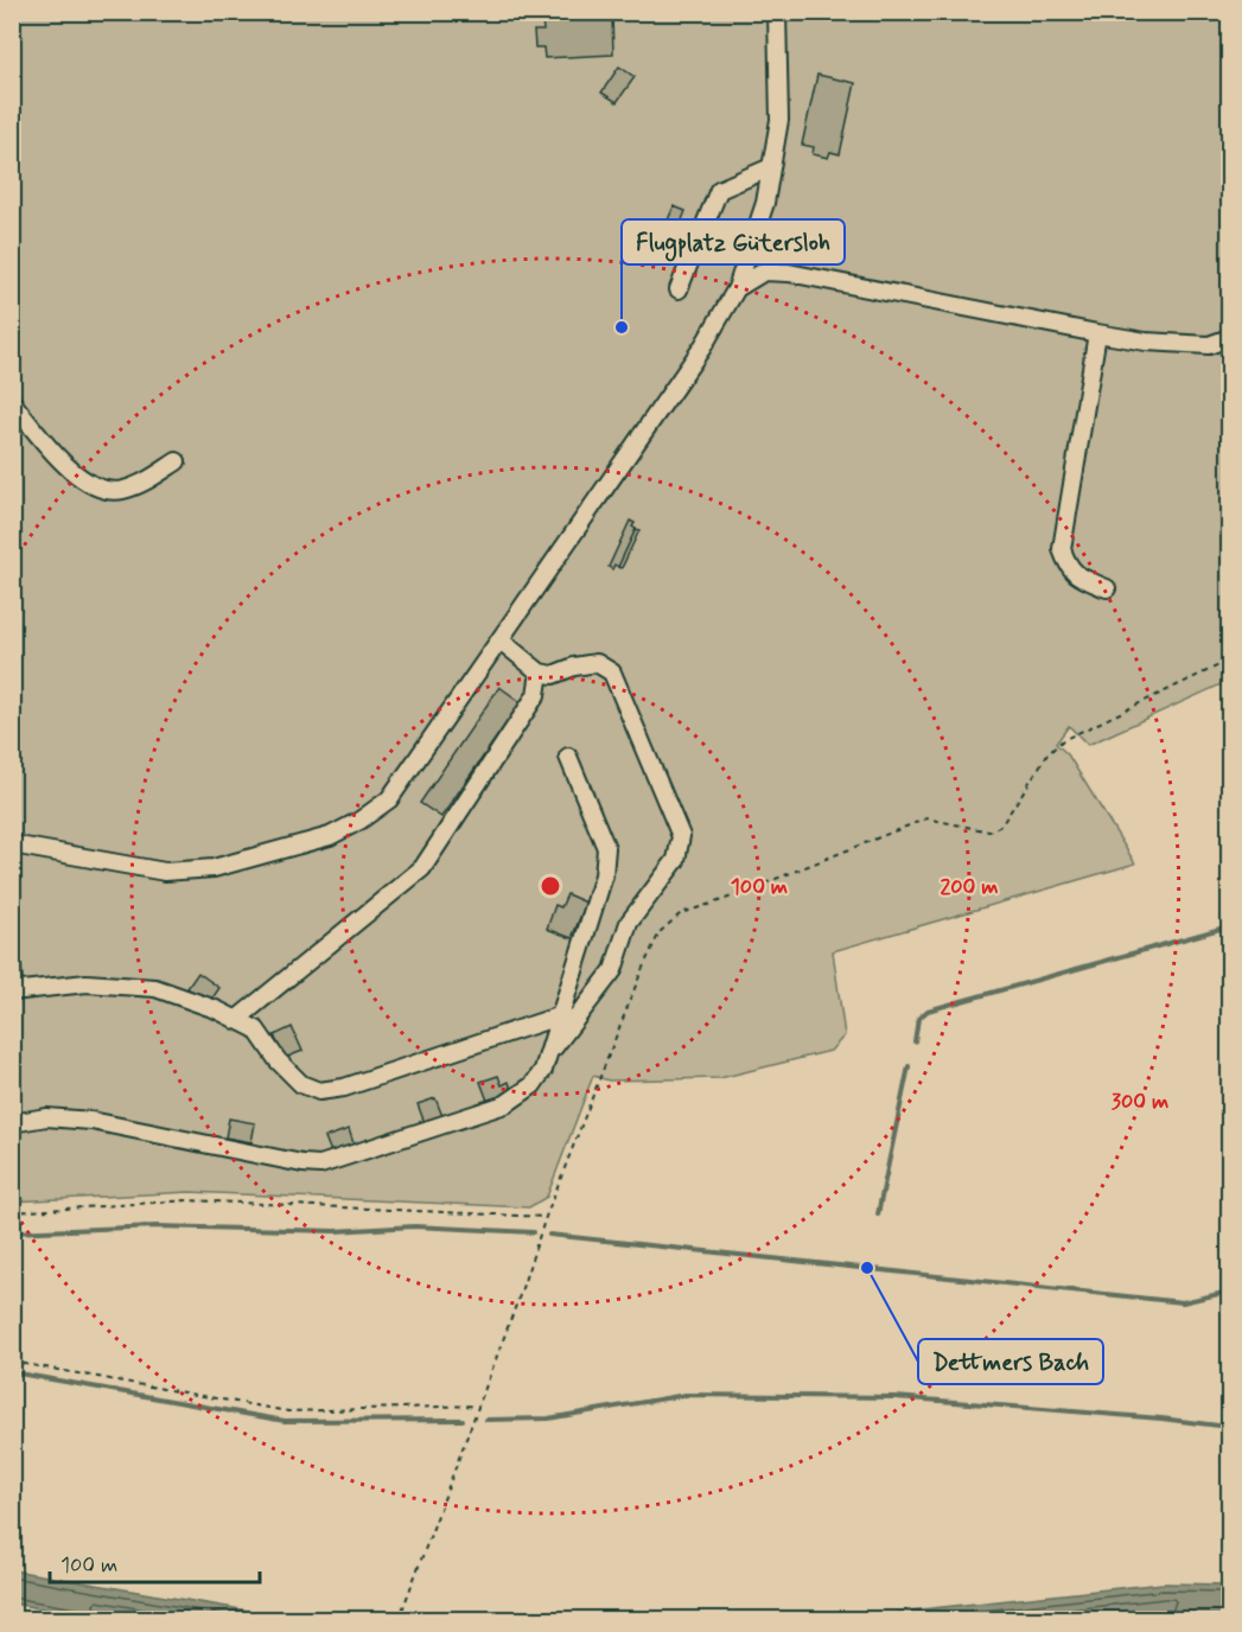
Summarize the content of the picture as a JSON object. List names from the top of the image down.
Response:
{
  "places": ["Flugplatz Gütersloh", "Dettmers Bach"],
  "scale_bar": "100 m",
  "rings": ["100 m", "200 m", "300 m"]
}
